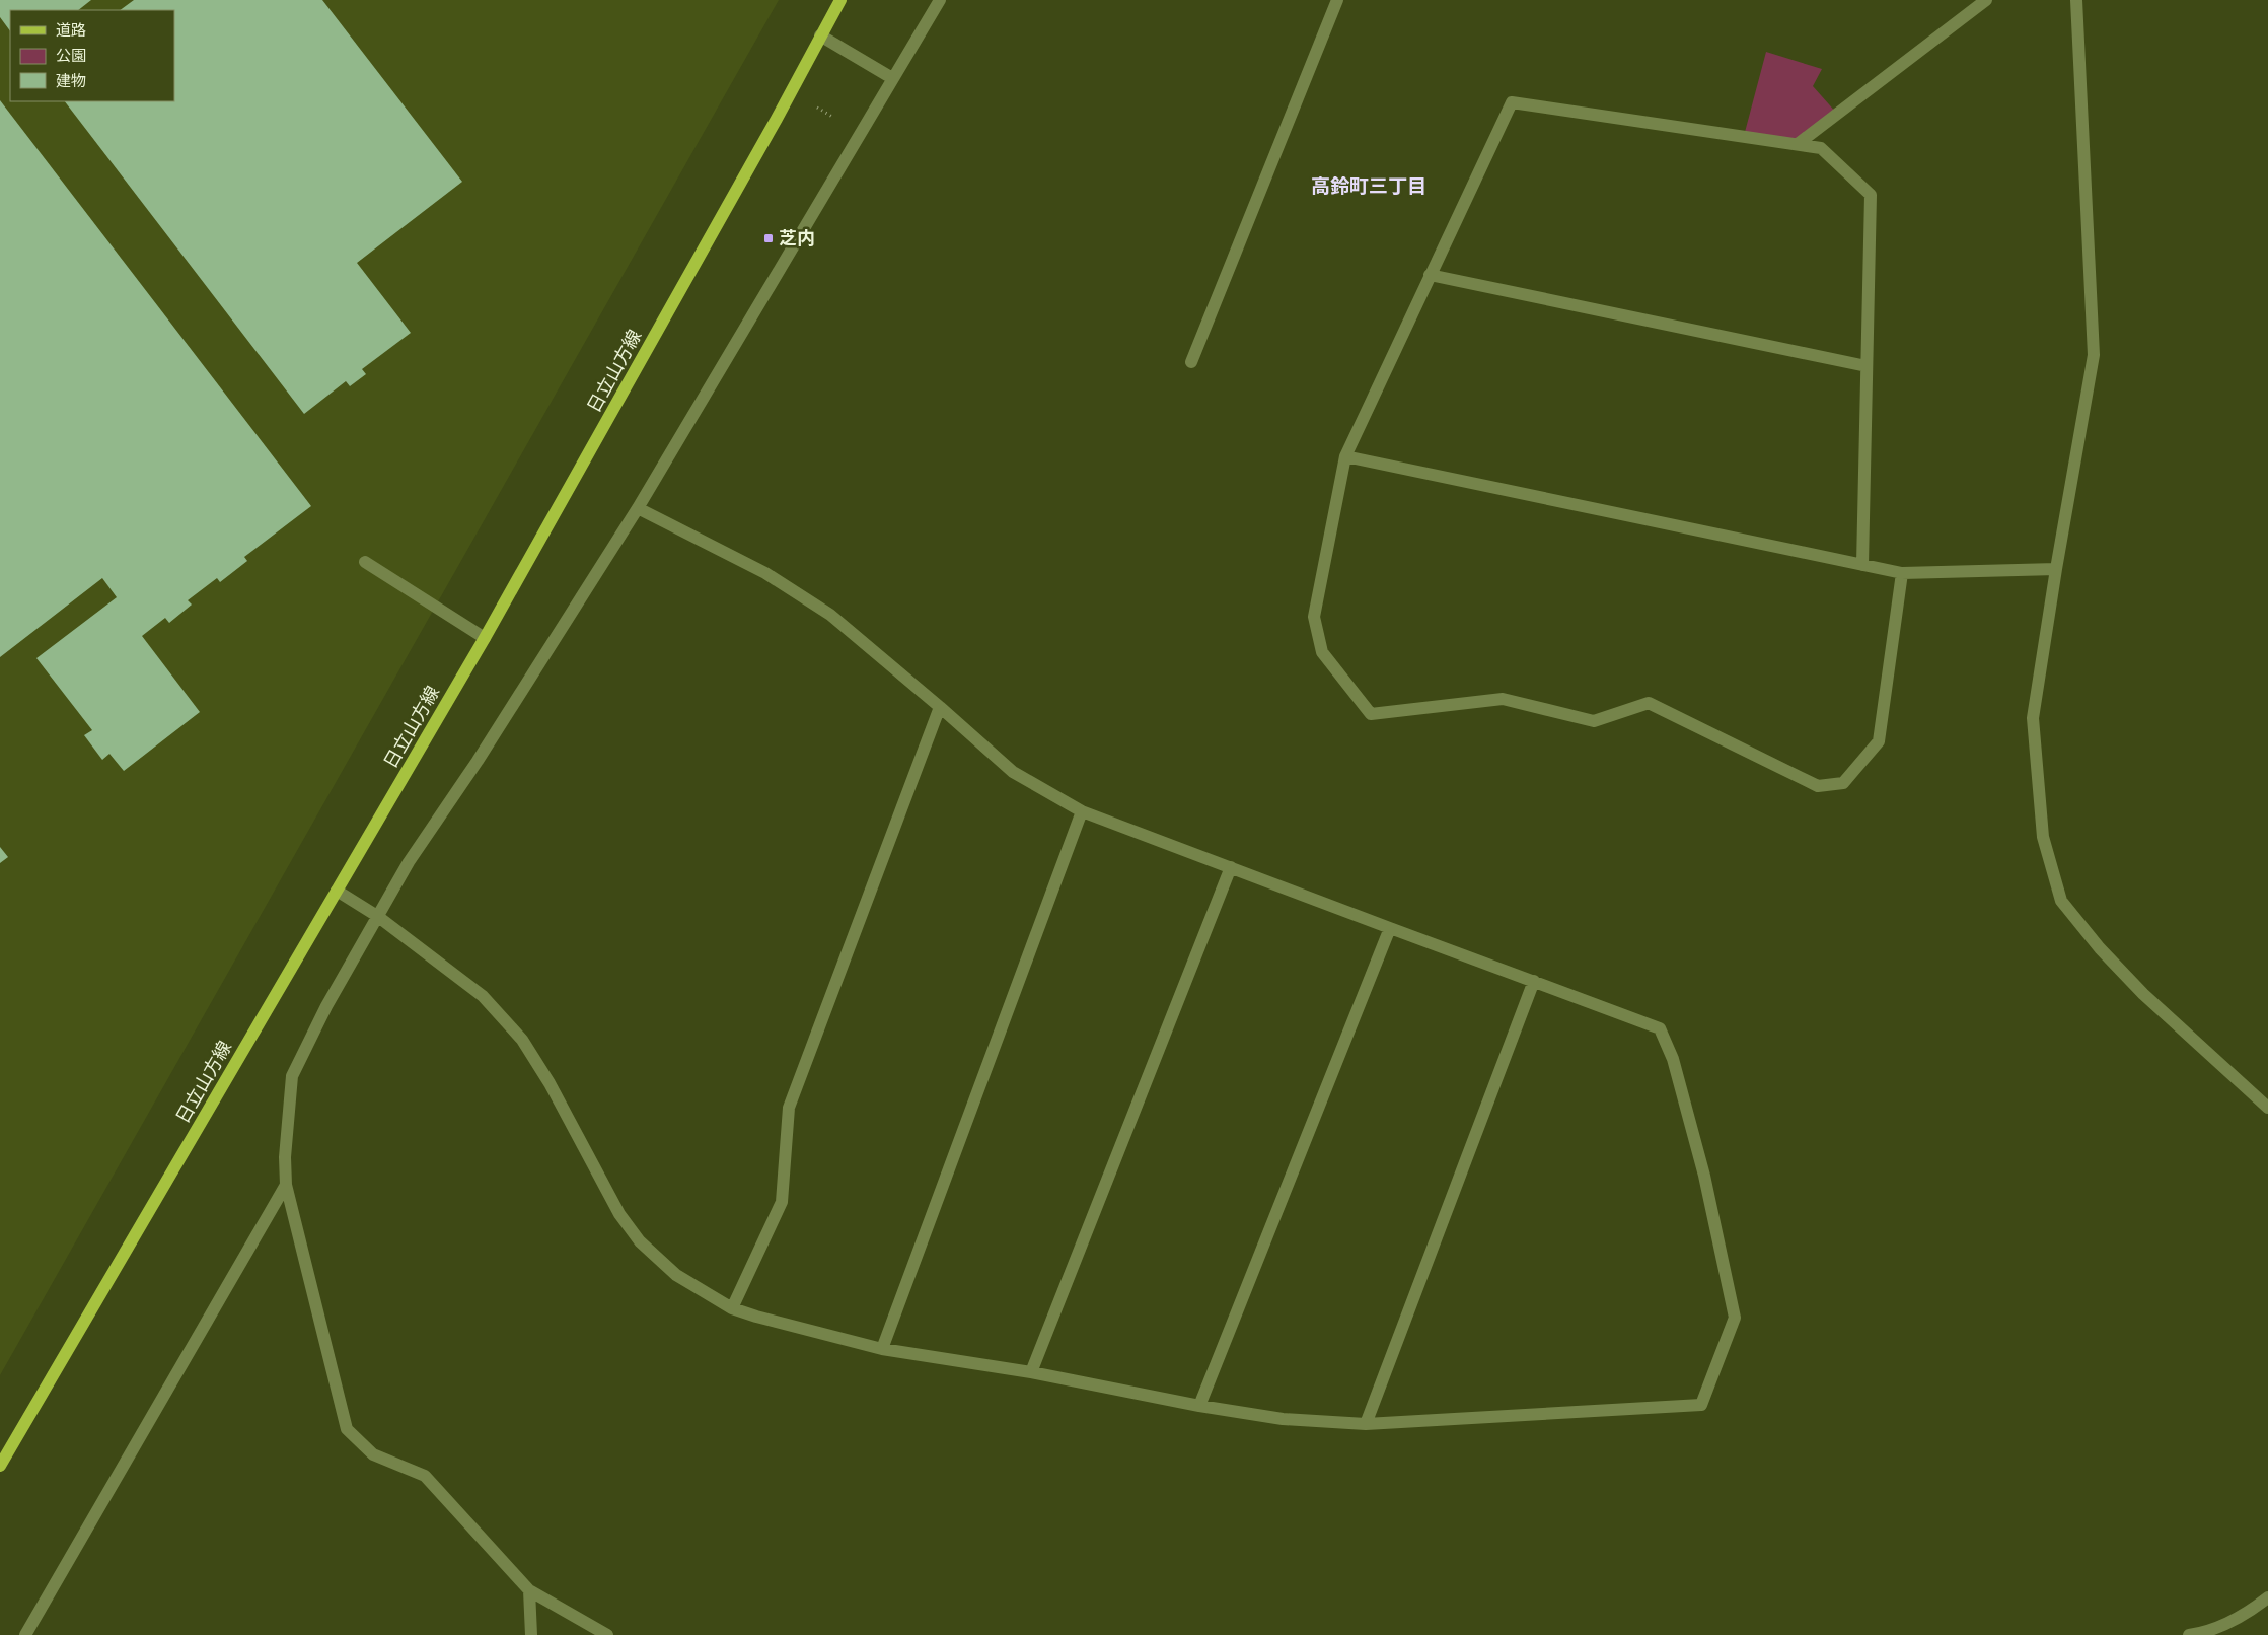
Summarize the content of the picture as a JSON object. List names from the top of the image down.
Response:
{
  "streets": {
    "main road": ["日立山方線"]
  },
  "districts": ["高鈴町三丁目"],
  "places": {
    "transit": ["芝内"]
  },
  "legend": ["道路", "公園", "建物"]
}
